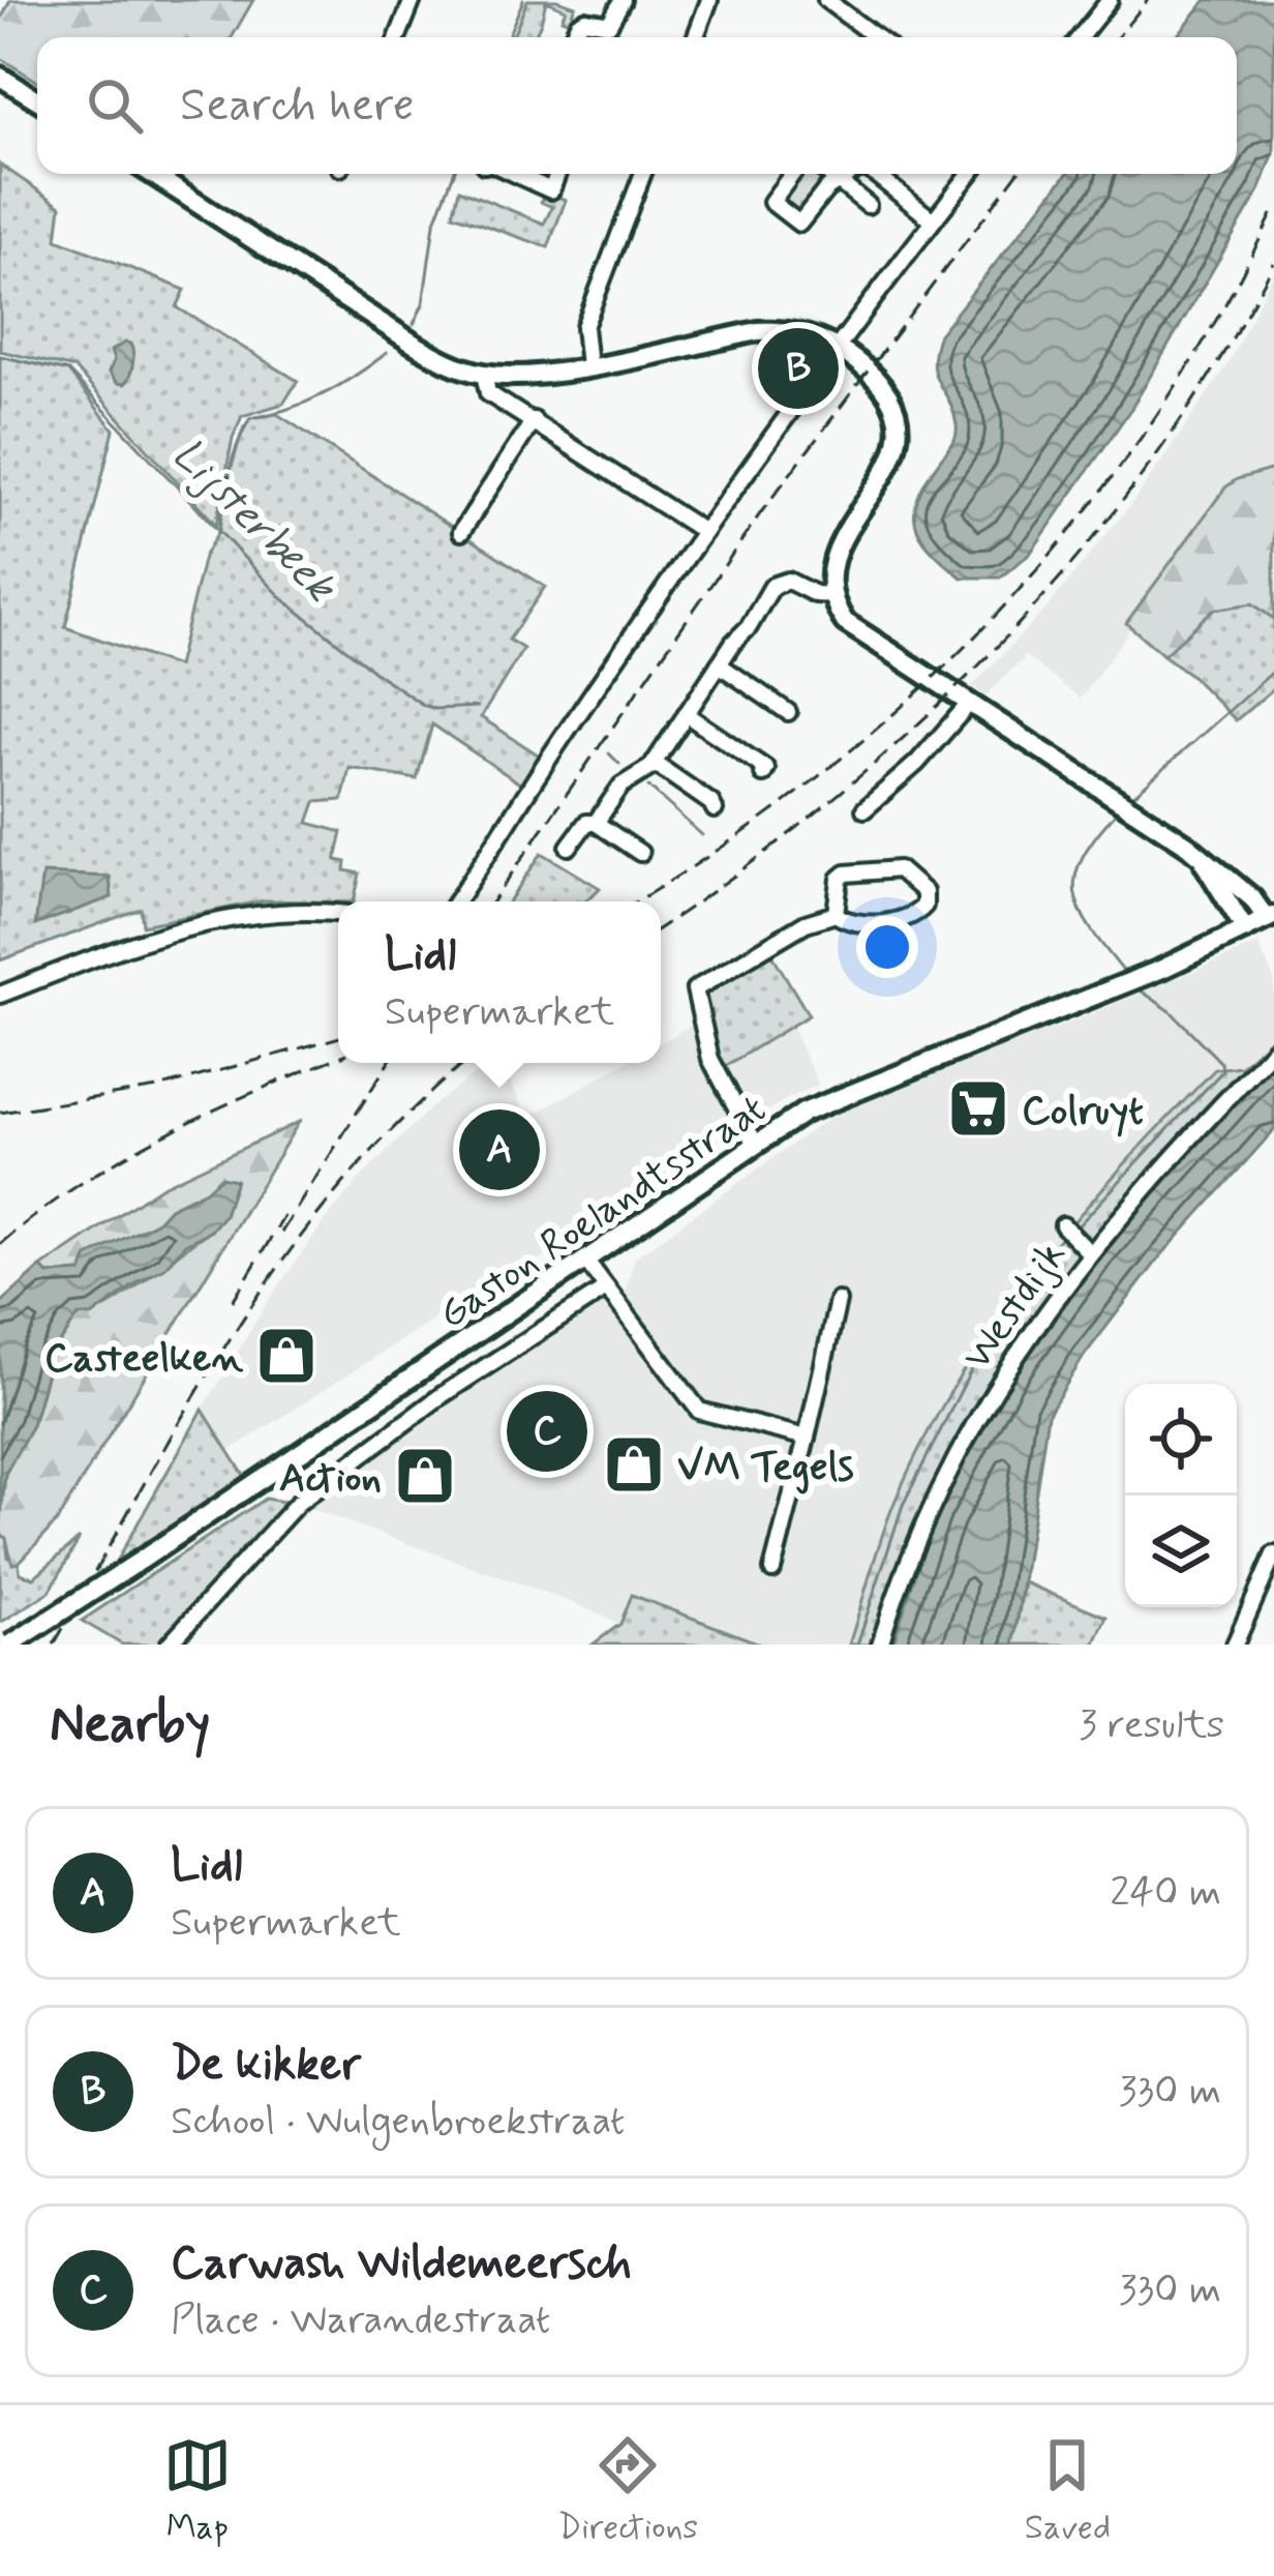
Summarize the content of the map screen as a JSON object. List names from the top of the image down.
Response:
{
  "streets": {
    "main road": ["Gaston Roelandtsstraat"],
    "street": ["Westdijk"]
  },
  "water": ["Lijsterbeek"],
  "places": {
    "supermarket": ["Colruyt"],
    "shop": ["Casteelken", "VM Tegels", "Action"]
  },
  "page": {
    "search": "Search here",
    "pins": ["B", "A", "C"],
    "popup": ["Lidl", "Supermarket"],
    "heading": ["Nearby", "3 results"],
    "list": [
      {
        "mark": "A",
        "name": "Lidl",
        "note": "Supermarket",
        "value": "240 m"
      },
      {
        "mark": "B",
        "name": "De kikker",
        "note": "School · Wulgenbroekstraat",
        "value": "330 m"
      },
      {
        "mark": "C",
        "name": "Carwash Wildemeersch",
        "note": "Place · Warandestraat",
        "value": "330 m"
      }
    ],
    "nav": ["Map", "Directions", "Saved"]
  }
}
